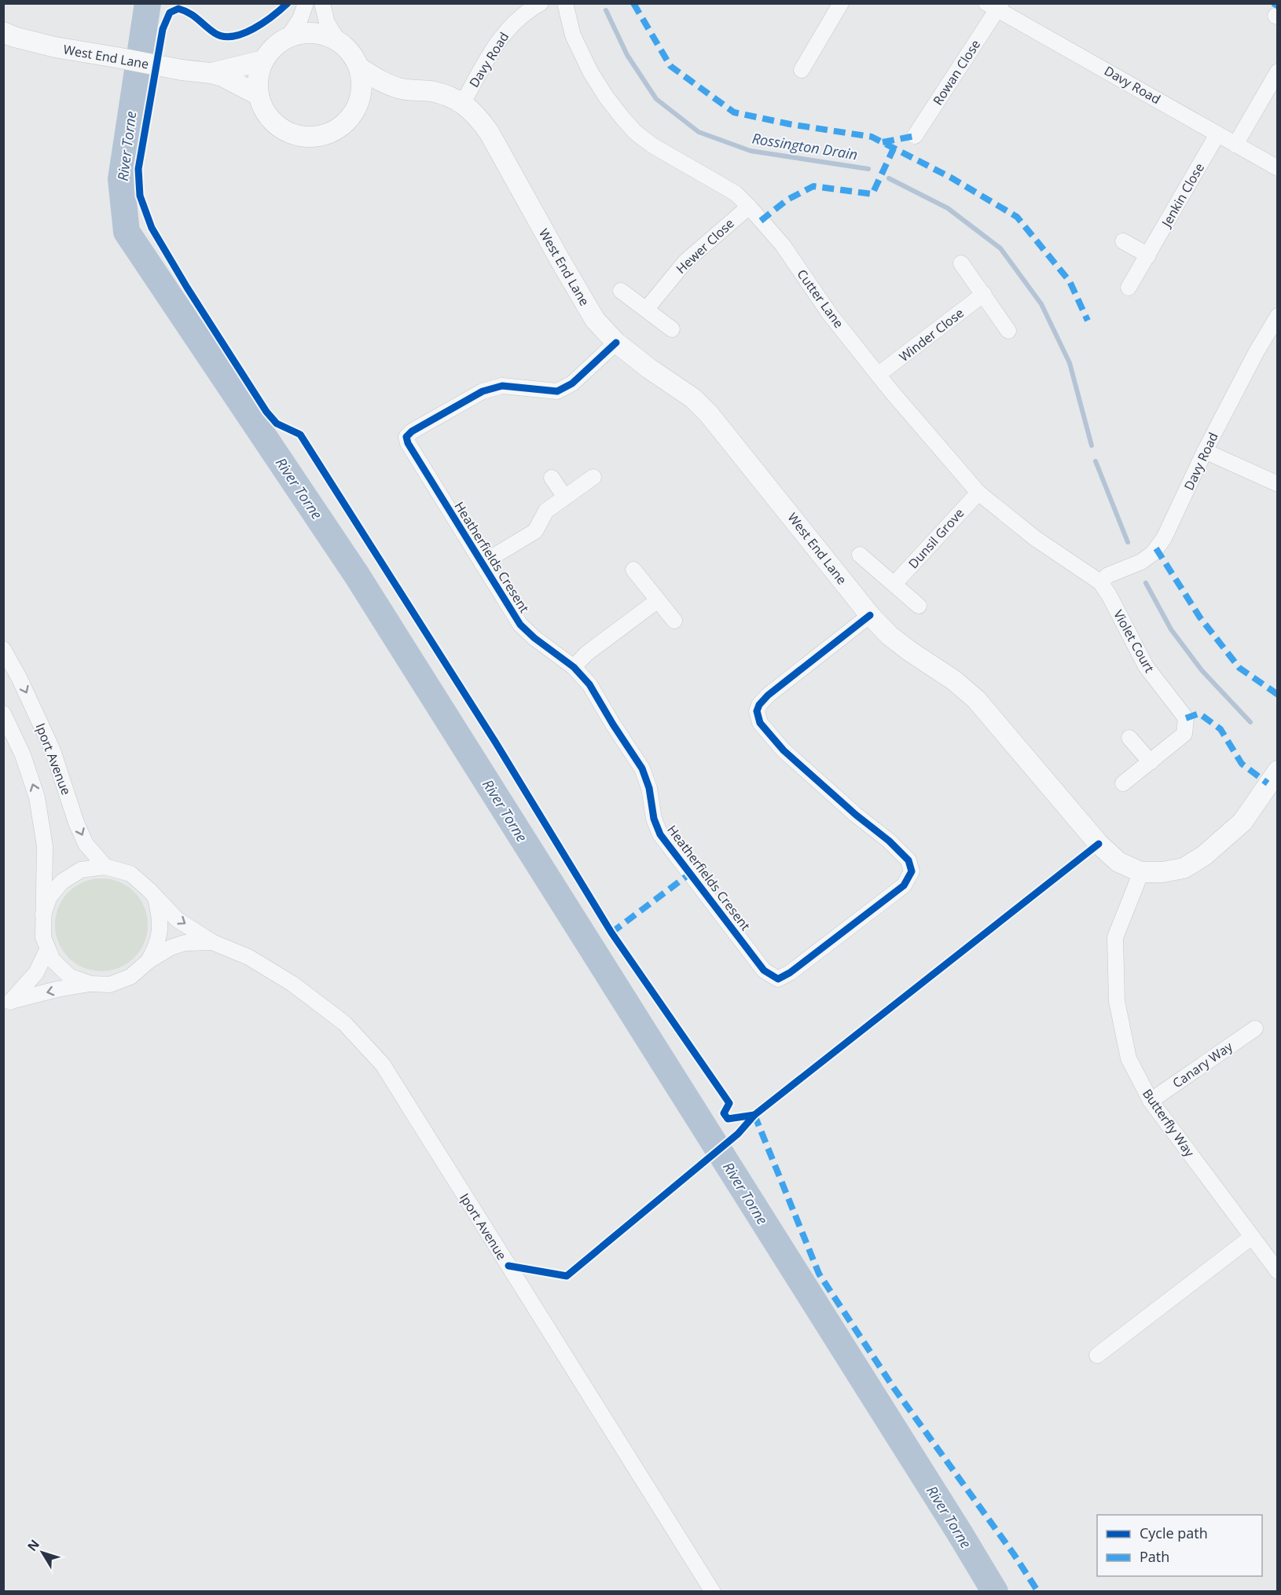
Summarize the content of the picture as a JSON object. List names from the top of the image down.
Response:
{
  "streets": {
    "street": [
      "West End Lane",
      "Davy Road",
      "Rowan Close",
      "Jenkin Close",
      "Hewer Close",
      "Cutter Lane",
      "Winder Close",
      "Dunsil Grove",
      "Heatherfields Cresent",
      "Violet Court",
      "Iport Avenue",
      "Canary Way",
      "Butterfly Way"
    ]
  },
  "crossings": [
    ["West End Lane", "Davy Road"],
    ["West End Lane", "Heatherfields Cresent"],
    ["West End Lane", "Butterfly Way"],
    ["Davy Road", "Rowan Close"],
    ["Davy Road", "Jenkin Close"],
    ["Davy Road", "Cutter Lane"],
    ["Davy Road", "Violet Court"],
    ["Hewer Close", "Cutter Lane"],
    ["Cutter Lane", "Winder Close"],
    ["Cutter Lane", "Dunsil Grove"],
    ["Cutter Lane", "Violet Court"],
    ["Canary Way", "Butterfly Way"]
  ],
  "water": ["River Torne", "Rossington Drain"],
  "legend": ["Cycle path", "Path"],
  "north": "top left"
}
